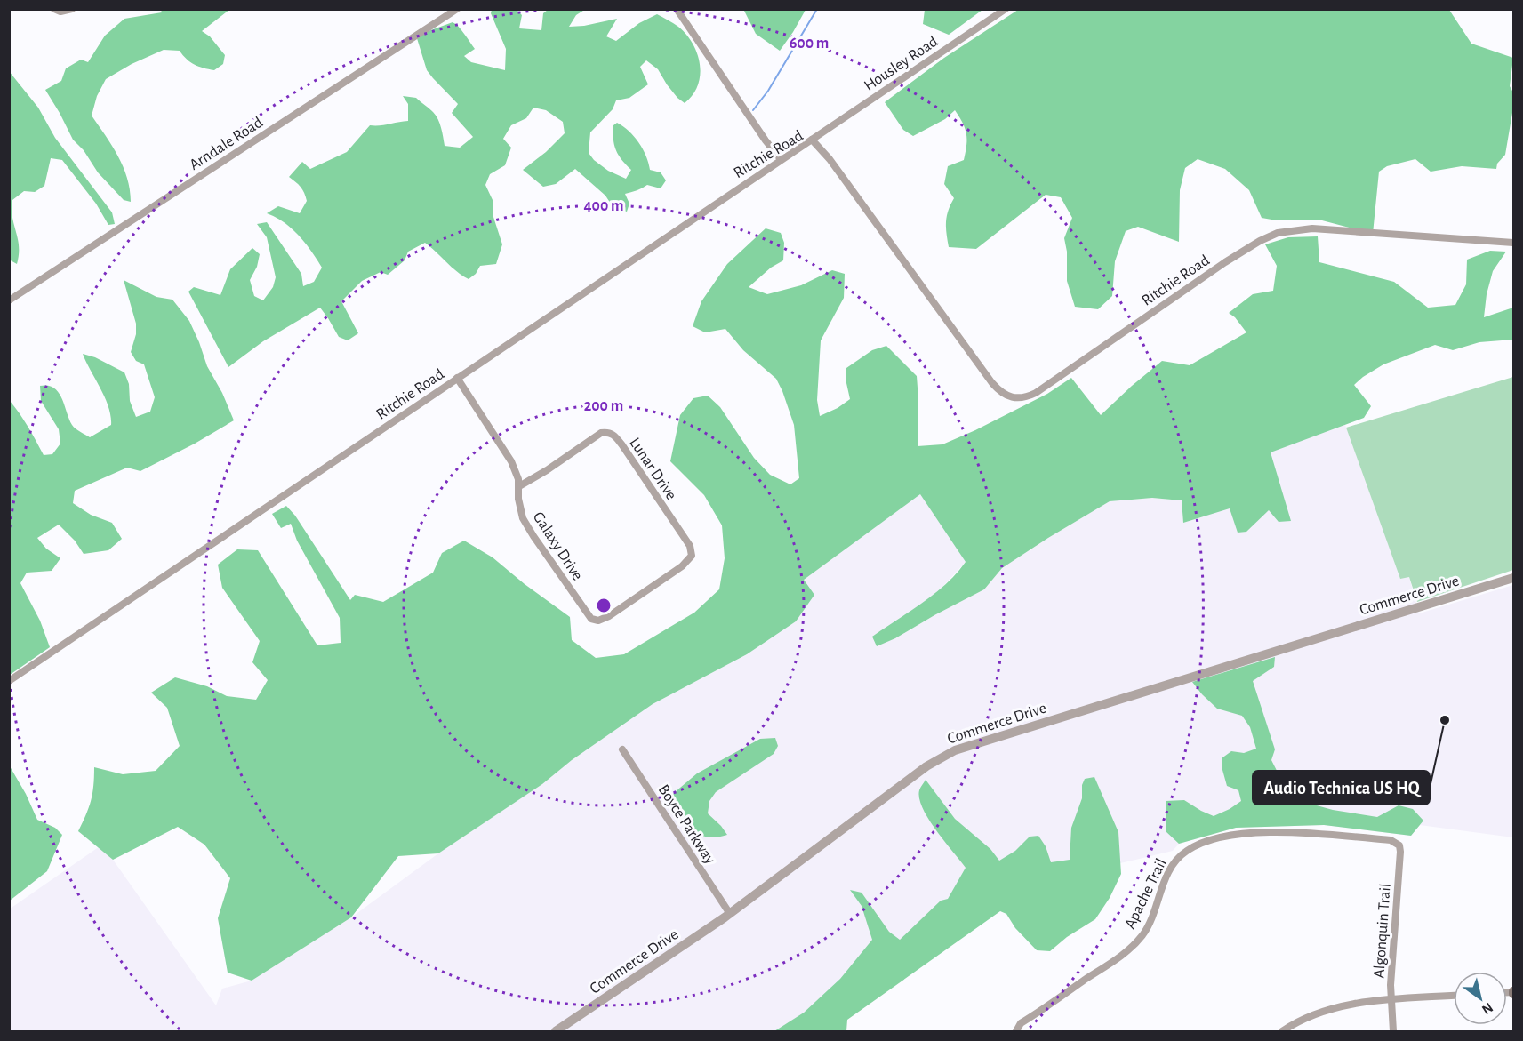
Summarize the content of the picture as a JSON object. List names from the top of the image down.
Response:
{
  "streets": {
    "street": [
      "Housley Road",
      "Arndale Road",
      "Ritchie Road",
      "Lunar Drive",
      "Galaxy Drive",
      "Commerce Drive",
      "Boyce Parkway",
      "Apache Trail",
      "Algonquin Trail"
    ]
  },
  "crossings": [
    ["Housley Road", "Ritchie Road"],
    ["Ritchie Road", "Galaxy Drive"],
    ["Lunar Drive", "Galaxy Drive"],
    ["Commerce Drive", "Boyce Parkway"],
    ["Apache Trail", "Algonquin Trail"]
  ],
  "places": ["Audio Technica US HQ"],
  "north": "bottom right",
  "rings": ["600 m", "400 m", "200 m"]
}
